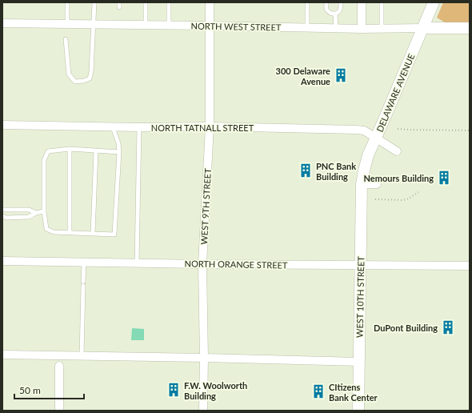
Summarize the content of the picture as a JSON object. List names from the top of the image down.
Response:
{
  "streets": {
    "main road": ["NORTH WEST STREET", "DELAWARE AVENUE", "WEST 10TH STREET"],
    "street": ["NORTH TATNALL STREET", "WEST 9TH STREET", "NORTH ORANGE STREET"]
  },
  "crossings": [
    ["NORTH WEST STREET", "DELAWARE AVENUE"],
    ["NORTH WEST STREET", "WEST 9TH STREET"],
    ["DELAWARE AVENUE", "NORTH TATNALL STREET"],
    ["DELAWARE AVENUE", "WEST 10TH STREET"],
    ["NORTH TATNALL STREET", "WEST 9TH STREET"],
    ["WEST 9TH STREET", "NORTH ORANGE STREET"],
    ["NORTH ORANGE STREET", "WEST 10TH STREET"]
  ],
  "places": {
    "building": [
      "300 Delaware Avenue",
      "PNC Bank Building",
      "Nemours Building",
      "DuPont Building",
      "F.W. Woolworth Building",
      "CItizens Bank Center"
    ]
  },
  "scale_bar": "50 m"
}
